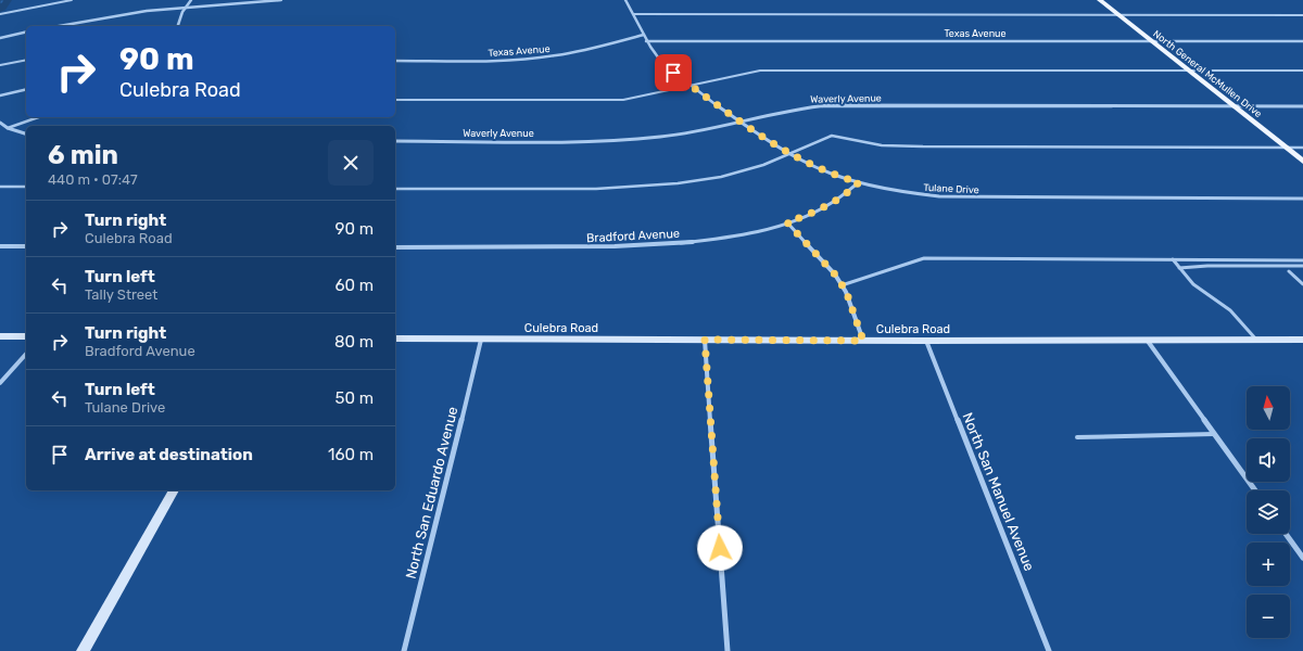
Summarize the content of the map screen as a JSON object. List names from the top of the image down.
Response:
{
  "streets": {
    "main road": ["North General McMullen Drive", "Culebra Road"],
    "street": [
      "Texas Avenue",
      "Waverly Avenue",
      "Tulane Drive",
      "Bradford Avenue",
      "North San Manuel Avenue",
      "North San Eduardo Avenue"
    ]
  },
  "crossings": [
    ["Texas Avenue", "North General McMullen Drive"],
    ["Texas Avenue", "Tulane Drive"],
    ["North General McMullen Drive", "Waverly Avenue"],
    ["Waverly Avenue", "Tulane Drive"],
    ["Tulane Drive", "Bradford Avenue"],
    ["Culebra Road", "North San Manuel Avenue"],
    ["Culebra Road", "North San Eduardo Avenue"]
  ],
  "north": "top",
  "page": {
    "turn": ["90 m", "Culebra Road"],
    "heading": ["6 min", "440 m · 07:47"],
    "list": [
      {
        "name": "Turn right",
        "note": "Culebra Road",
        "value": "90 m"
      },
      {
        "name": "Turn left",
        "note": "Tally Street",
        "value": "60 m"
      },
      {
        "name": "Turn right",
        "note": "Bradford Avenue",
        "value": "80 m"
      },
      {
        "name": "Turn left",
        "note": "Tulane Drive",
        "value": "50 m"
      },
      {
        "name": "Arrive at destination",
        "value": "160 m"
      }
    ],
    "map_buttons": ["+", "−"]
  }
}
